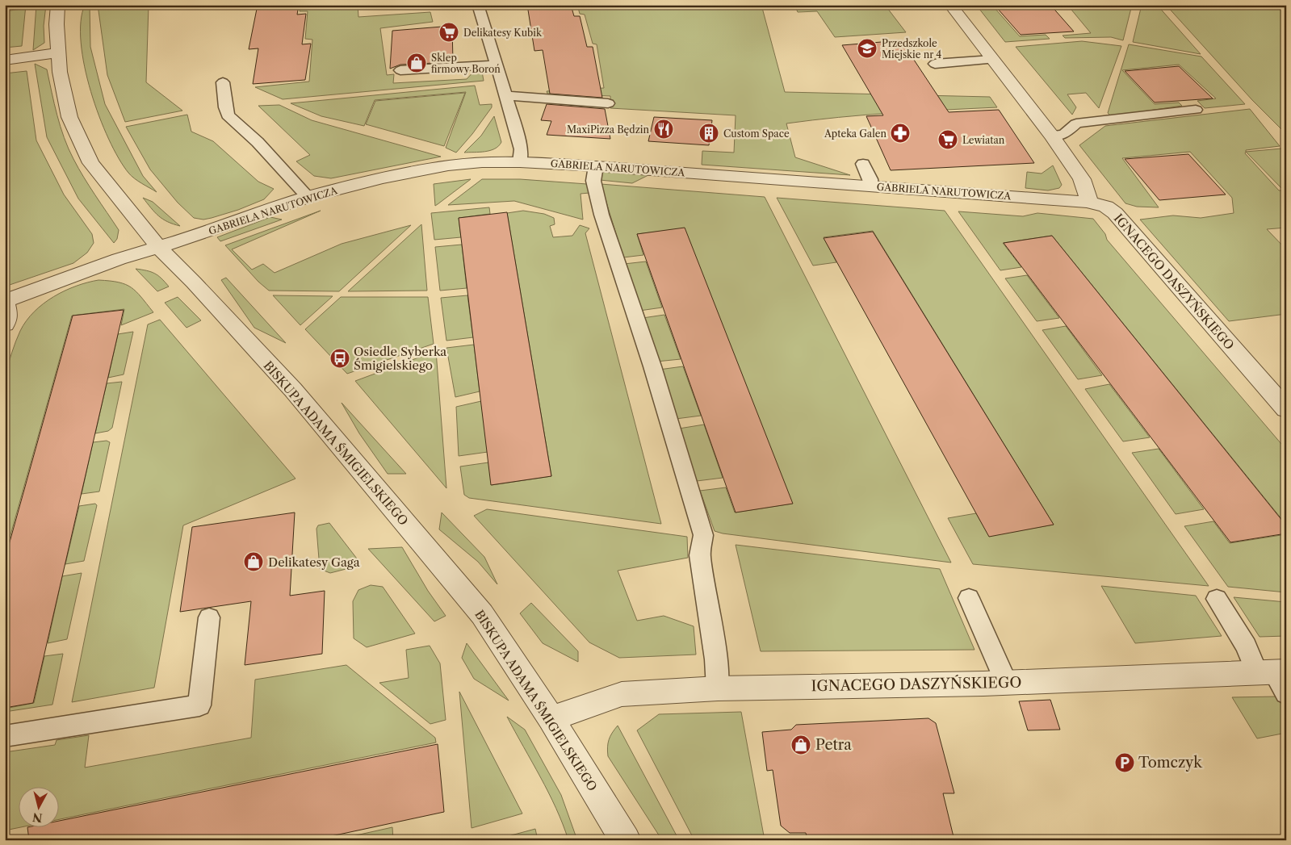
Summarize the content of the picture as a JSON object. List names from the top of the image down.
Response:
{
  "streets": {
    "street": ["GABRIELA NARUTOWICZA", "IGNACEGO DASZYŃSKIEGO", "BISKUPA ADAMA ŚMIGIELSKIEGO"]
  },
  "crossings": [
    ["GABRIELA NARUTOWICZA", "IGNACEGO DASZYŃSKIEGO"],
    ["GABRIELA NARUTOWICZA", "BISKUPA ADAMA ŚMIGIELSKIEGO"],
    ["IGNACEGO DASZYŃSKIEGO", "BISKUPA ADAMA ŚMIGIELSKIEGO"]
  ],
  "places": {
    "supermarket": ["Delikatesy Kubik", "Lewiatan"],
    "school or university": ["Przedszkole Miejskie nr 4"],
    "shop": ["Sklep firmowy Boroń", "Delikatesy Gaga", "Petra"],
    "restaurant": ["MaxiPizza Będzin"],
    "building": ["Custom Space"],
    "pharmacy": ["Apteka Galen"],
    "bus stop": ["Osiedle Syberka Śmigielskiego"],
    "parking": ["Tomczyk"]
  },
  "north": "bottom"
}
